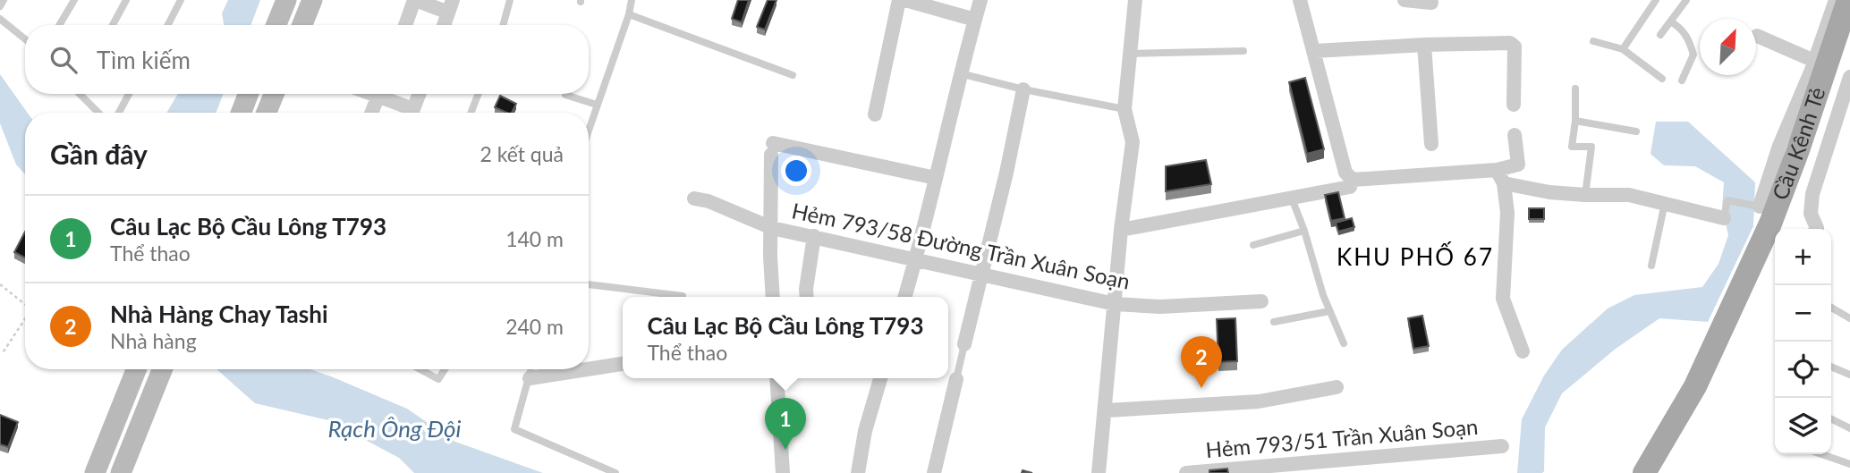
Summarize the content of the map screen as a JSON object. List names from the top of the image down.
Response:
{
  "streets": {
    "main road": ["Cầu Kênh Tẻ"],
    "street": ["Hẻm 793/58 Đường Trần Xuân Soạn", "Hẻm 793/51 Trần Xuân Soạn"]
  },
  "districts": ["KHU PHỐ 67"],
  "water": ["Rạch Ông Đội"],
  "north": "top right",
  "page": {
    "search": "Tìm kiếm",
    "heading": ["Gần đây", "2 kết quả"],
    "list": [
      {
        "mark": "1",
        "name": "Câu Lạc Bộ Cầu Lông T793",
        "note": "Thể thao",
        "value": "140 m"
      },
      {
        "mark": "2",
        "name": "Nhà Hàng Chay Tashi",
        "note": "Nhà hàng",
        "value": "240 m"
      }
    ],
    "map_buttons": ["+", "−"],
    "popup": ["Câu Lạc Bộ Cầu Lông T793", "Thể thao"],
    "pins": ["2", "1"]
  }
}
